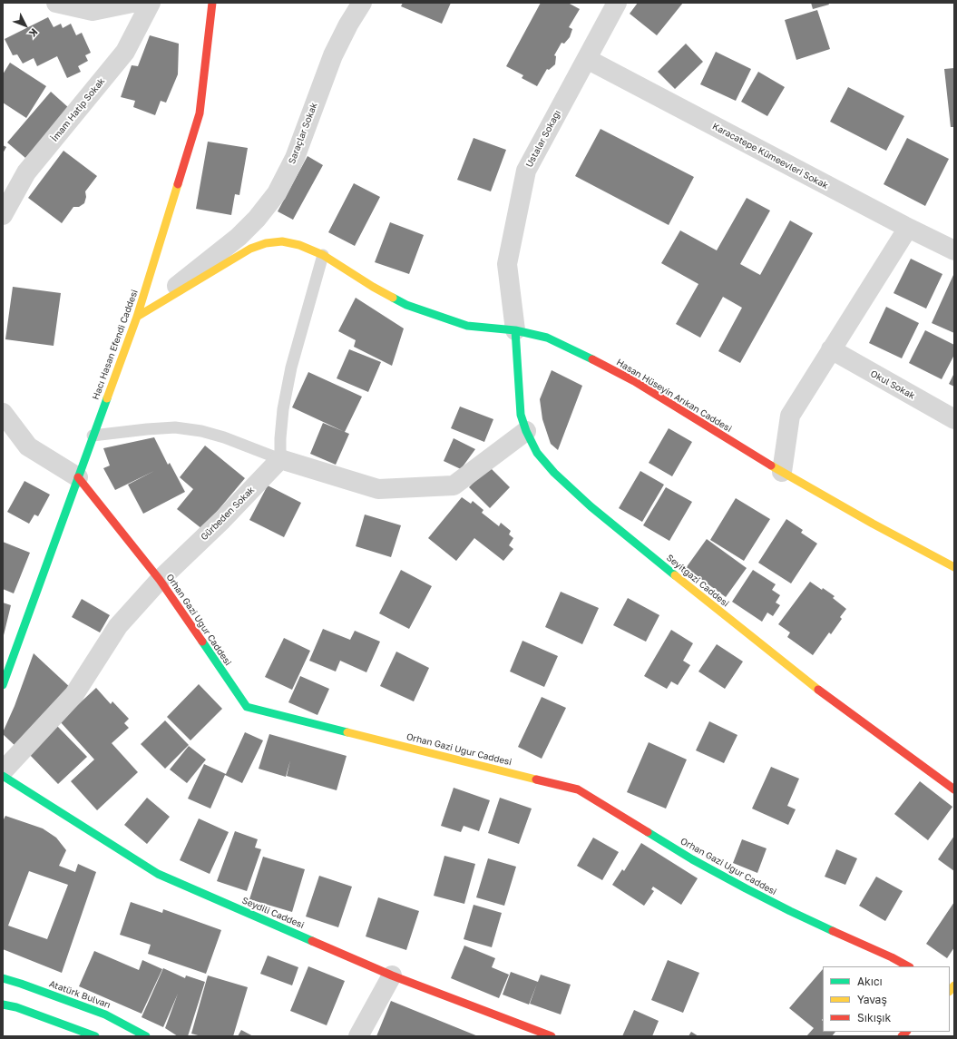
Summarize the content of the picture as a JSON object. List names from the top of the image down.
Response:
{
  "streets": {
    "street": [
      "İmam Hatip Sokak",
      "Saraçlar Sokak",
      "Ustalar Sokağı",
      "Karacatepe Kümeevleri Sokak",
      "Hacı Hasan Efendi Caddesi",
      "Okul Sokak",
      "Hasan Hüseyin Arıkan Caddesi",
      "Gürbeden Sokak",
      "Seyitgazi Caddesi",
      "Orhan Gazi Uğur Caddesi",
      "Seydili Caddesi",
      "Atatürk Bulvarı"
    ]
  },
  "crossings": [
    ["Saraçlar Sokak", "Hacı Hasan Efendi Caddesi"],
    ["Saraçlar Sokak", "Hasan Hüseyin Arıkan Caddesi"],
    ["Ustalar Sokağı", "Karacatepe Kümeevleri Sokak"],
    ["Ustalar Sokağı", "Hasan Hüseyin Arıkan Caddesi"],
    ["Ustalar Sokağı", "Seyitgazi Caddesi"],
    ["Hacı Hasan Efendi Caddesi", "Hasan Hüseyin Arıkan Caddesi"],
    ["Hacı Hasan Efendi Caddesi", "Orhan Gazi Uğur Caddesi"],
    ["Hasan Hüseyin Arıkan Caddesi", "Seyitgazi Caddesi"],
    ["Gürbeden Sokak", "Orhan Gazi Uğur Caddesi"]
  ],
  "legend": ["Akıcı", "Yavaş", "Sıkışık"],
  "north": "bottom right"
}
